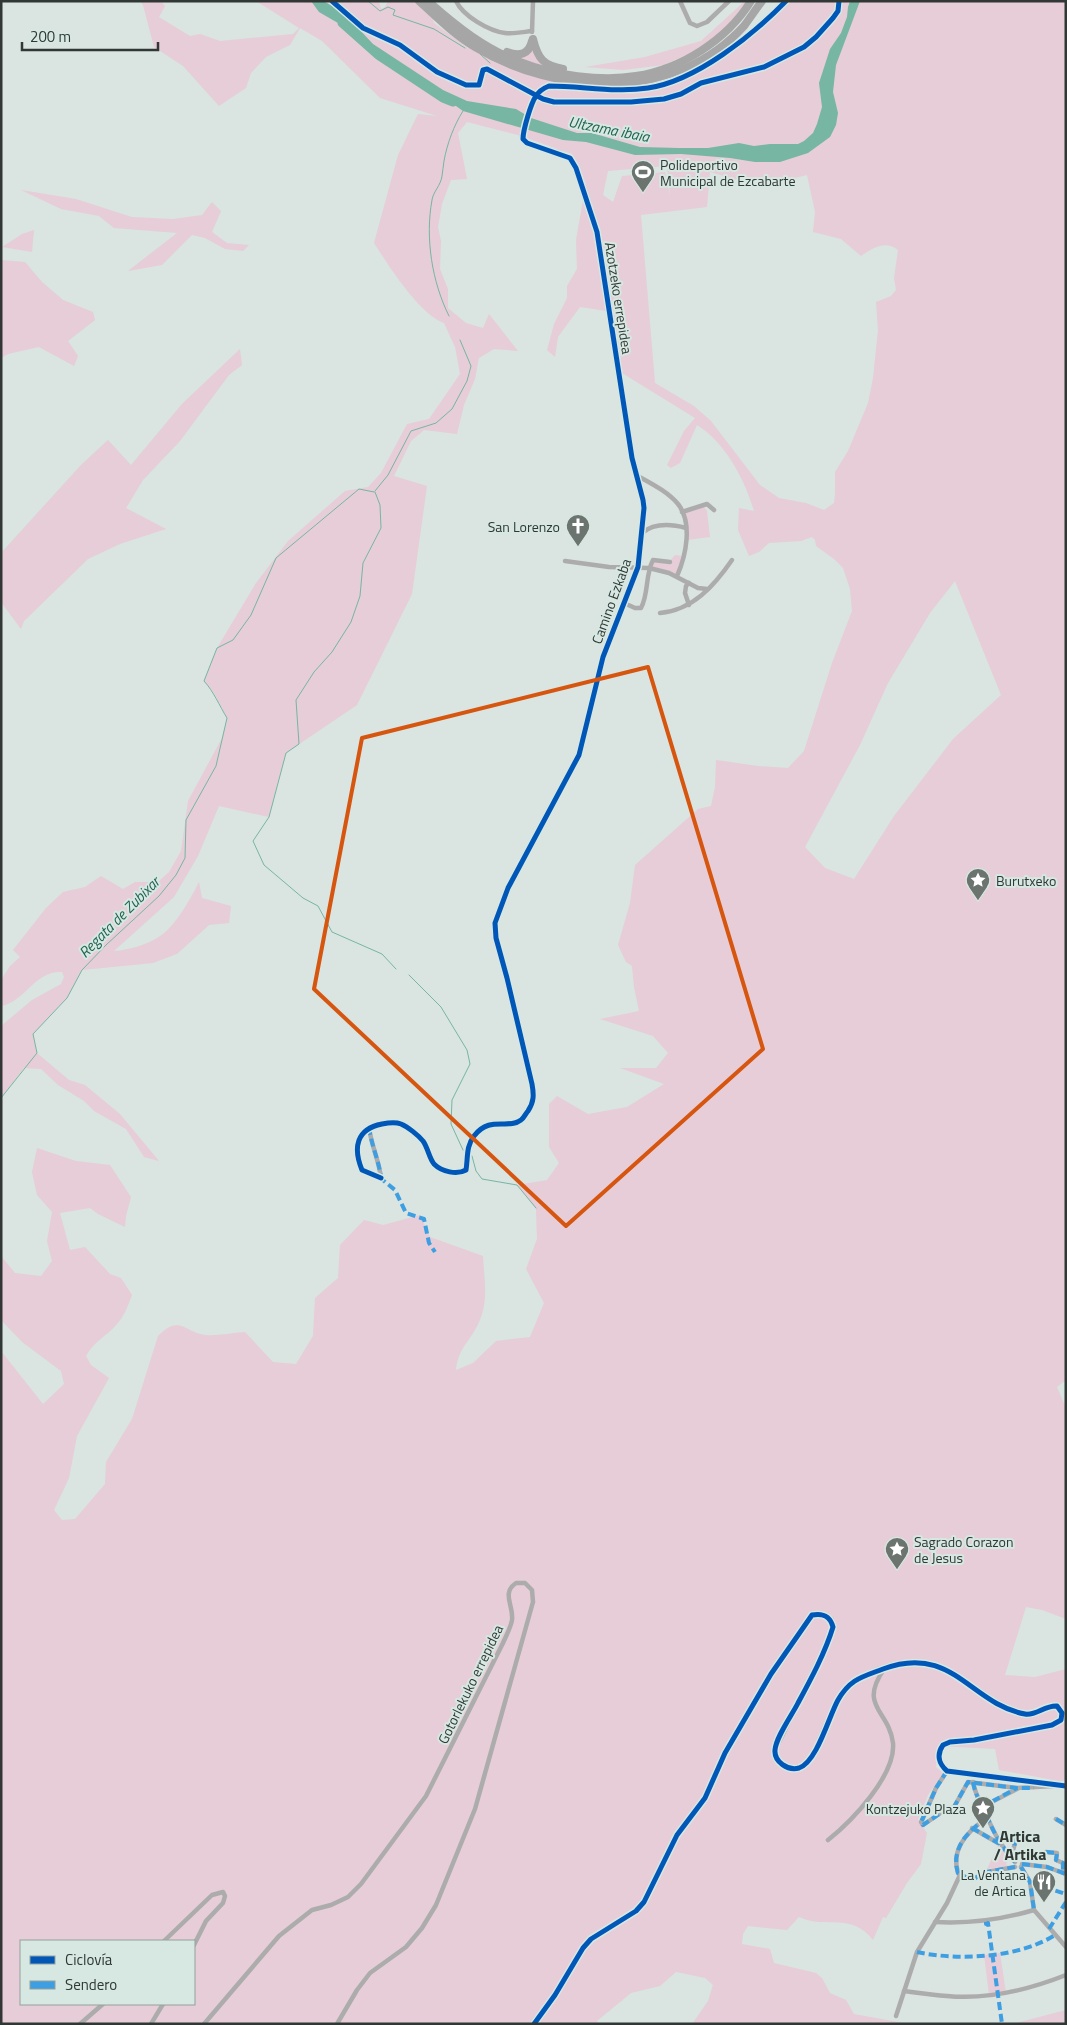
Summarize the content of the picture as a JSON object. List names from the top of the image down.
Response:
{
  "streets": {
    "street": ["Azotzeko errepidea", "Camino Ezkaba", "Gotorlekuko errepidea"]
  },
  "crossings": [
    ["Azotzeko errepidea", "Camino Ezkaba"]
  ],
  "districts": ["Artica / Artika"],
  "water": ["Ultzama ibaia", "Regata de Zubixar"],
  "places": {
    "sports": ["Polideportivo Municipal de Ezcabarte"],
    "church": ["San Lorenzo"],
    "place": ["Burutxeko", "Sagrado Corazon de Jesus", "Kontzejuko Plaza"],
    "restaurant": ["La Ventana de Artica"]
  },
  "legend": ["Ciclovía", "Sendero"],
  "scale_bar": "200 m"
}
